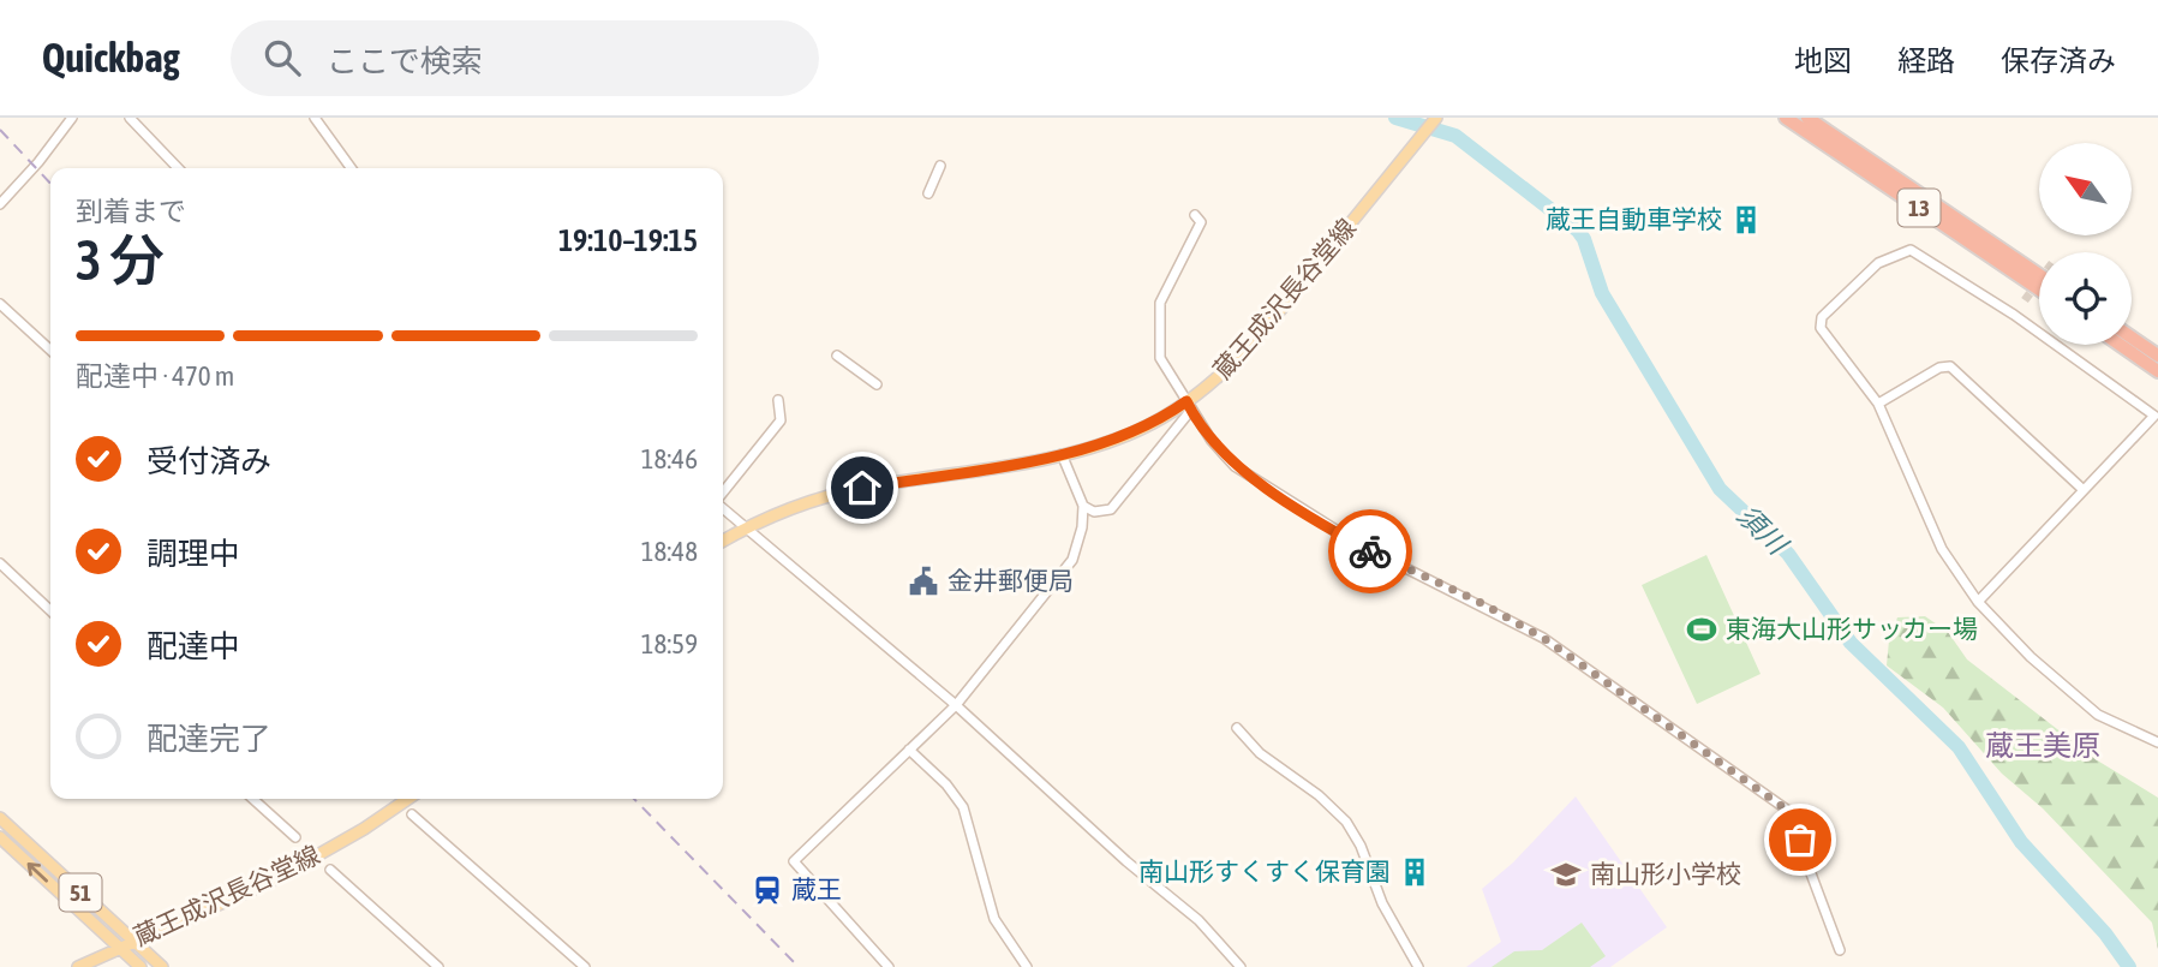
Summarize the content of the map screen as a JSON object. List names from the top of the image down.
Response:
{
  "streets": {
    "highway": ["13"],
    "main road": ["蔵王成沢長谷堂線", "51"]
  },
  "crossings": [
    ["蔵王成沢長谷堂線", "51"]
  ],
  "districts": ["蔵王美原"],
  "water": ["須川"],
  "places": {
    "building": ["蔵王自動車学校", "南山形すくすく保育園"],
    "public building": ["金井郵便局"],
    "sports": ["東海大山形サッカー場"],
    "school or university": ["南山形小学校"],
    "station": ["蔵王"]
  },
  "north": "top left",
  "page": {
    "header": "Quickbag",
    "search": "ここで検索",
    "nav": ["地図", "経路", "保存済み"],
    "heading": ["3 分", "到着まで", "19:10–19:15"],
    "bar": "配達中 · 470 m",
    "list": [
      ["受付済み", "18:46"],
      ["調理中", "18:48"],
      ["配達中", "18:59"],
      "配達完了"
    ]
  }
}
